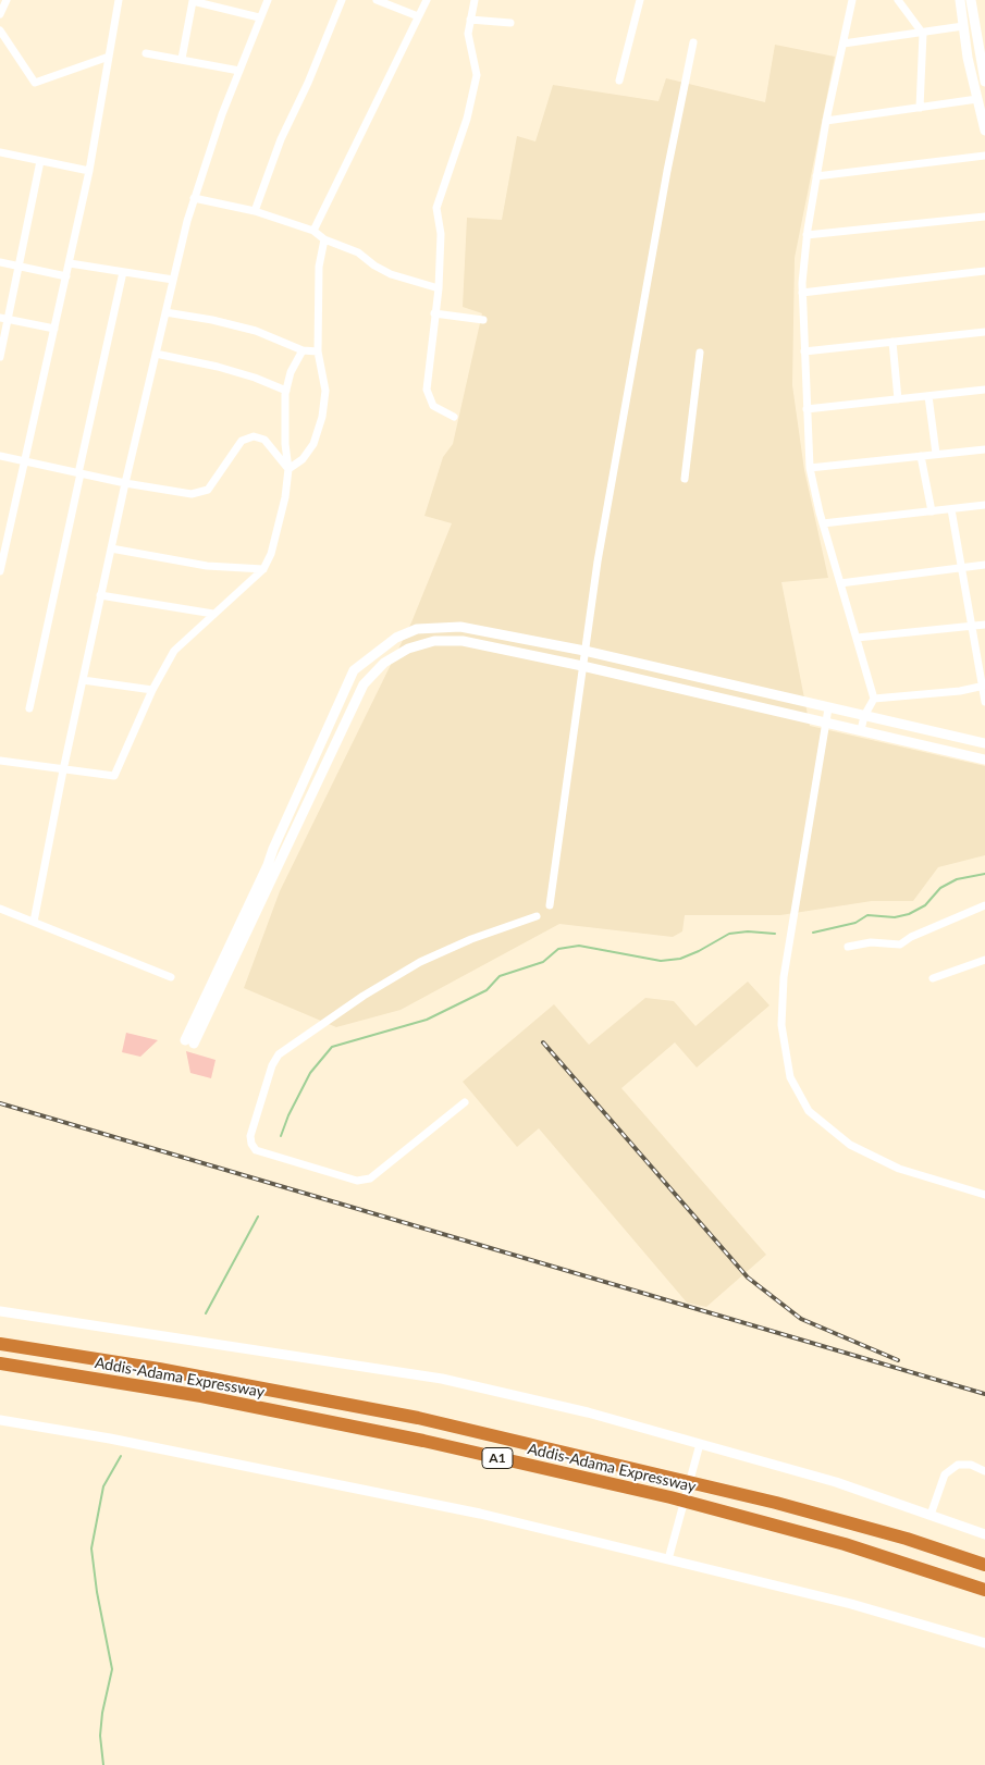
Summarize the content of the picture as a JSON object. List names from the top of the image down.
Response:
{
  "streets": {
    "highway": ["Addis-Adama Expressway", "A1"]
  }
}
